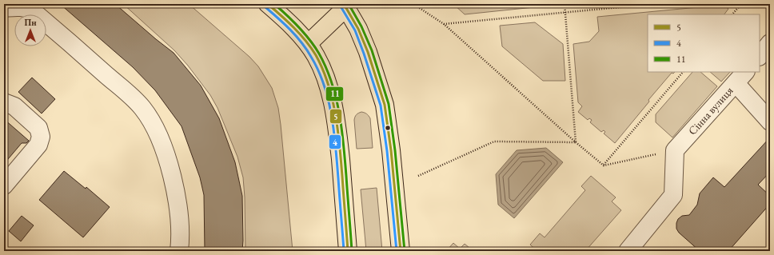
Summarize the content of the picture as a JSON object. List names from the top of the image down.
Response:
{
  "streets": {
    "street": ["Сінна вулиця"]
  },
  "lines": ["transit line 5", "transit line 11", "transit line 4"],
  "legend": ["5", "4", "11"],
  "north": "top"
}
